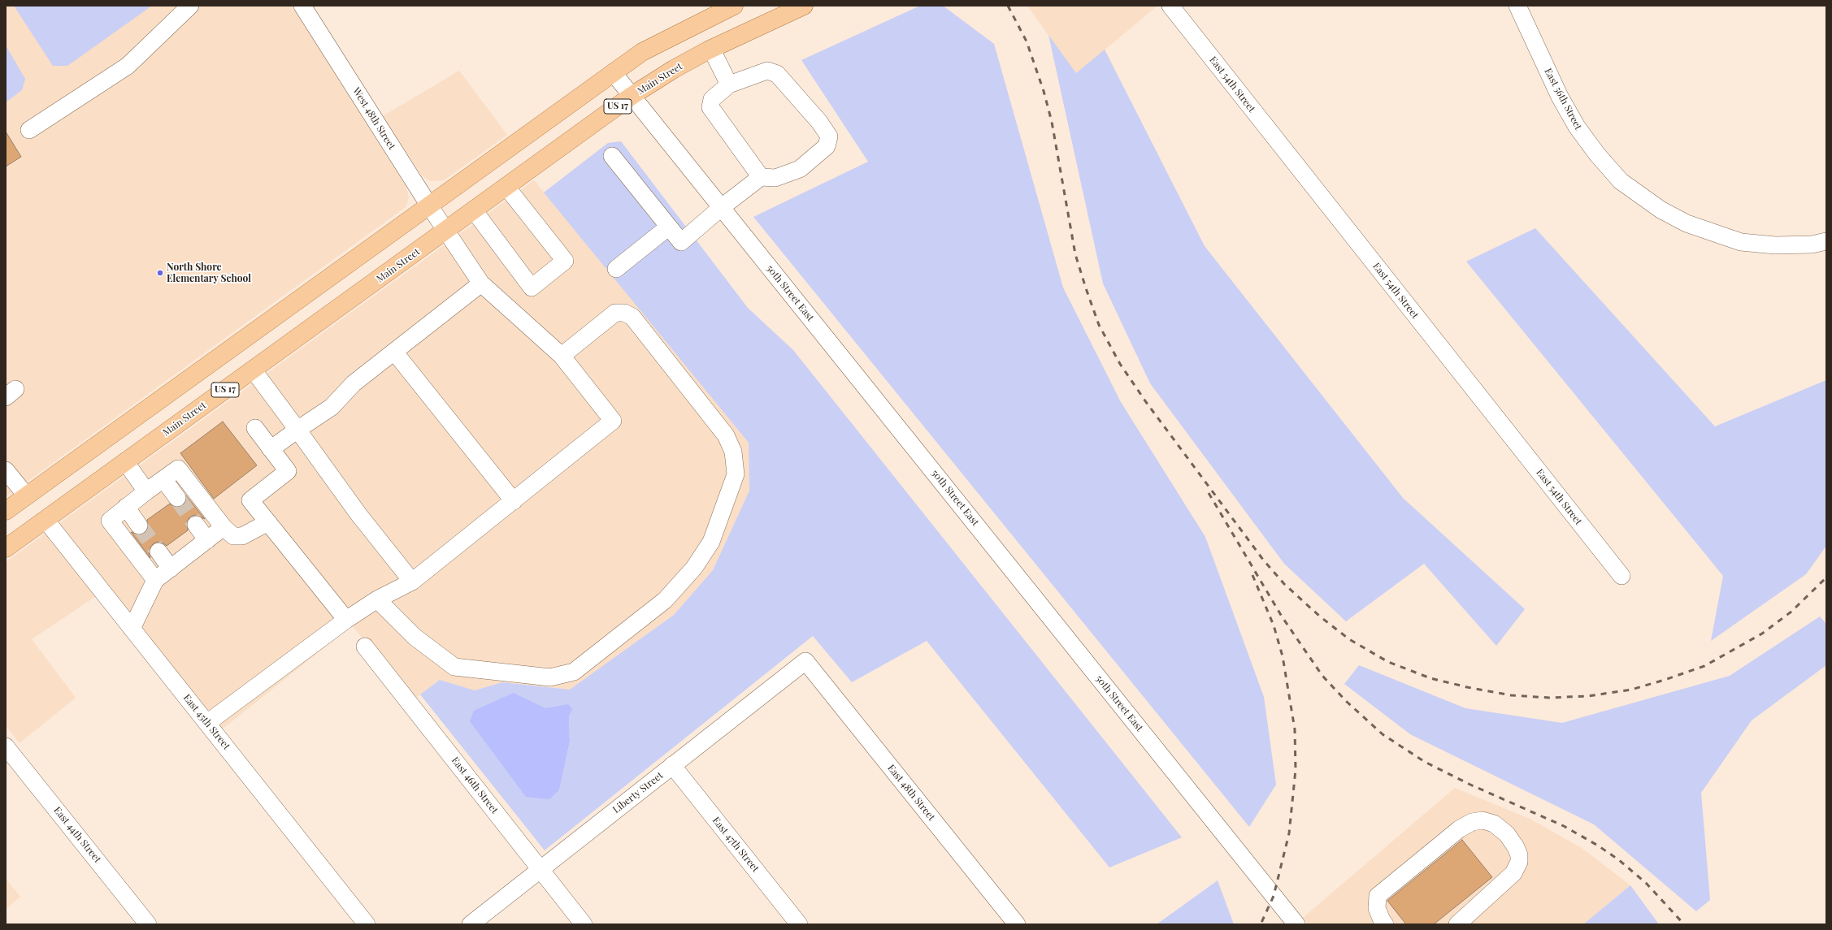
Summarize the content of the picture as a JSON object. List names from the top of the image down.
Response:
{
  "streets": {
    "main road": ["Main Street", "US 17"],
    "street": [
      "East 54th Street",
      "East 56th Street",
      "West 48th Street",
      "50th Street East",
      "East 45th Street",
      "East 46th Street",
      "Liberty Street",
      "East 48th Street",
      "East 44th Street",
      "East 47th Street"
    ]
  },
  "crossings": [
    ["Main Street", "West 48th Street"],
    ["Main Street", "50th Street East"],
    ["Main Street", "East 45th Street"],
    ["East 46th Street", "Liberty Street"],
    ["Liberty Street", "East 48th Street"],
    ["Liberty Street", "East 47th Street"]
  ],
  "places": ["North Shore Elementary School"]
}
